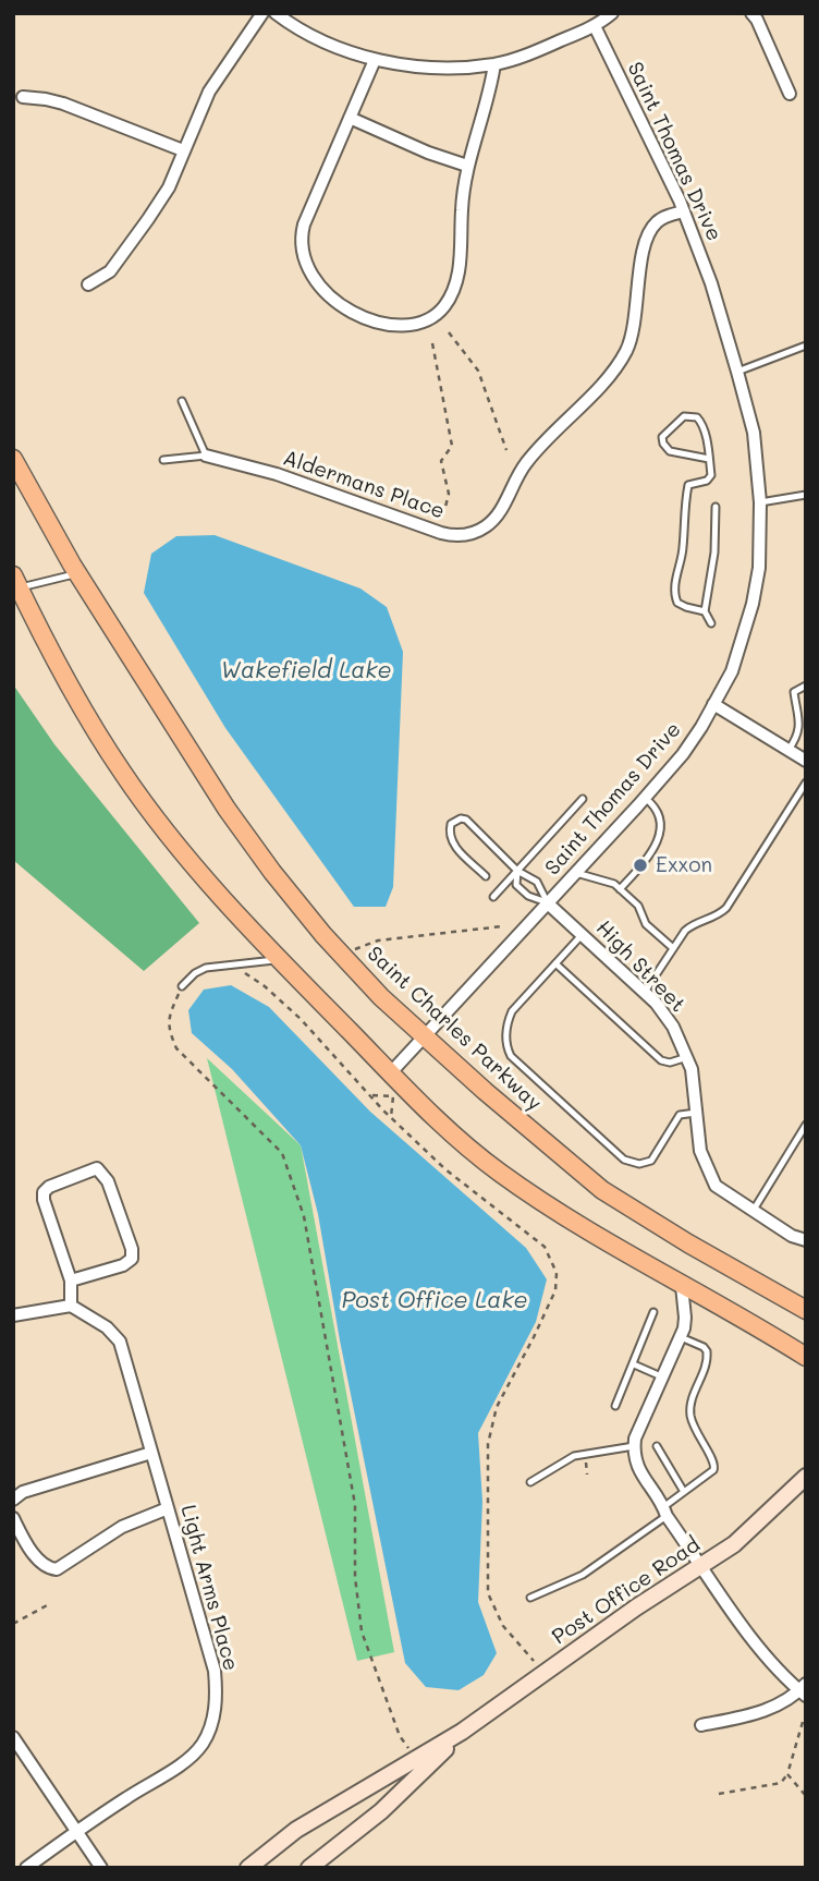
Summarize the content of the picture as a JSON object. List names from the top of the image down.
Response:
{
  "streets": {
    "main road": ["Saint Charles Parkway"],
    "street": [
      "Saint Thomas Drive",
      "Aldermans Place",
      "High Street",
      "Light Arms Place",
      "Post Office Road"
    ]
  },
  "crossings": [
    ["Saint Thomas Drive", "Aldermans Place"],
    ["Saint Thomas Drive", "High Street"],
    ["Saint Thomas Drive", "Saint Charles Parkway"]
  ],
  "water": ["Wakefield Lake", "Post Office Lake"],
  "places": ["Exxon"]
}
